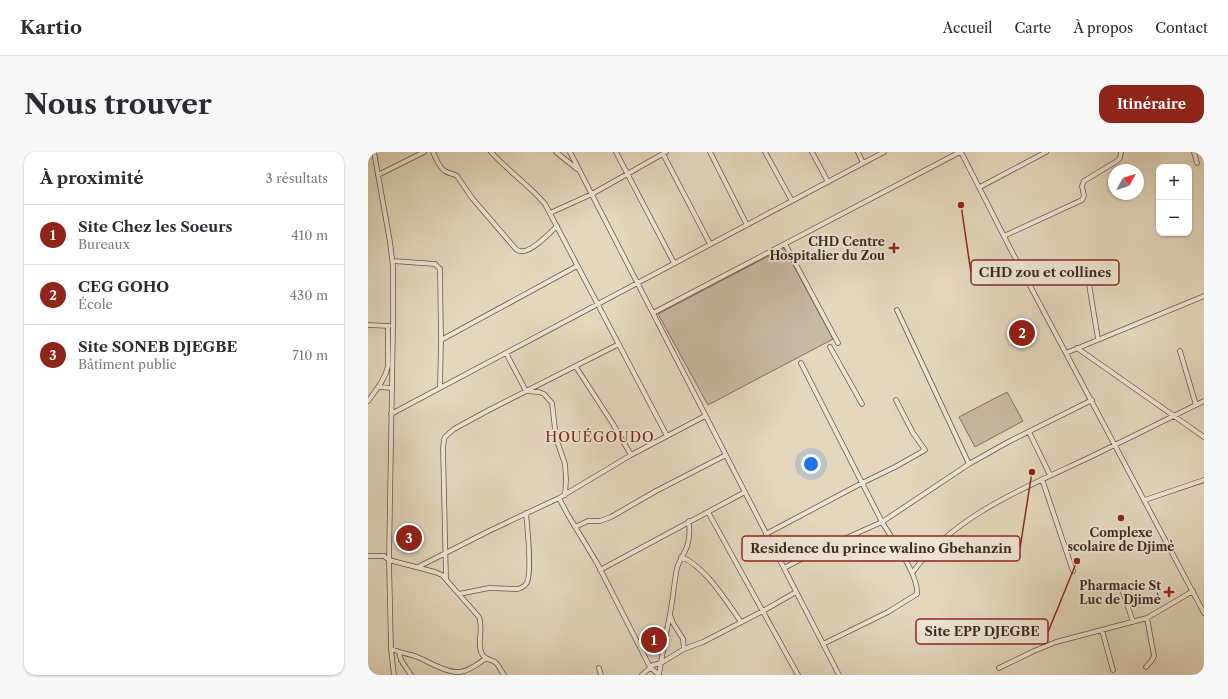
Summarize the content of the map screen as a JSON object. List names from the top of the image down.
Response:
{
  "districts": ["HOUÉGOUDO"],
  "places": {
    "other": [
      "CHD zou et collines",
      "Residence du prince walino Gbehanzin",
      "Complexe scolaire de Djimè",
      "Site EPP DJEGBE"
    ],
    "health": ["CHD Centre Hospitalier du Zou", "Pharmacie St Luc de Djimè"]
  },
  "north": "top right",
  "page": {
    "header": "Kartio",
    "nav": [
      "Accueil",
      "Carte",
      "À propos",
      "Contact"
    ],
    "buttons": "Itinéraire",
    "title": "Nous trouver",
    "heading": ["À proximité", "3 résultats"],
    "map_buttons": ["+", "−"],
    "list": [
      {
        "mark": "1",
        "name": "Site Chez les Soeurs",
        "note": "Bureaux",
        "value": "410 m"
      },
      {
        "mark": "2",
        "name": "CEG GOHO",
        "note": "École",
        "value": "430 m"
      },
      {
        "mark": "3",
        "name": "Site SONEB DJEGBE",
        "note": "Bâtiment public",
        "value": "710 m"
      }
    ],
    "pins": ["2", "3", "1"]
  }
}
